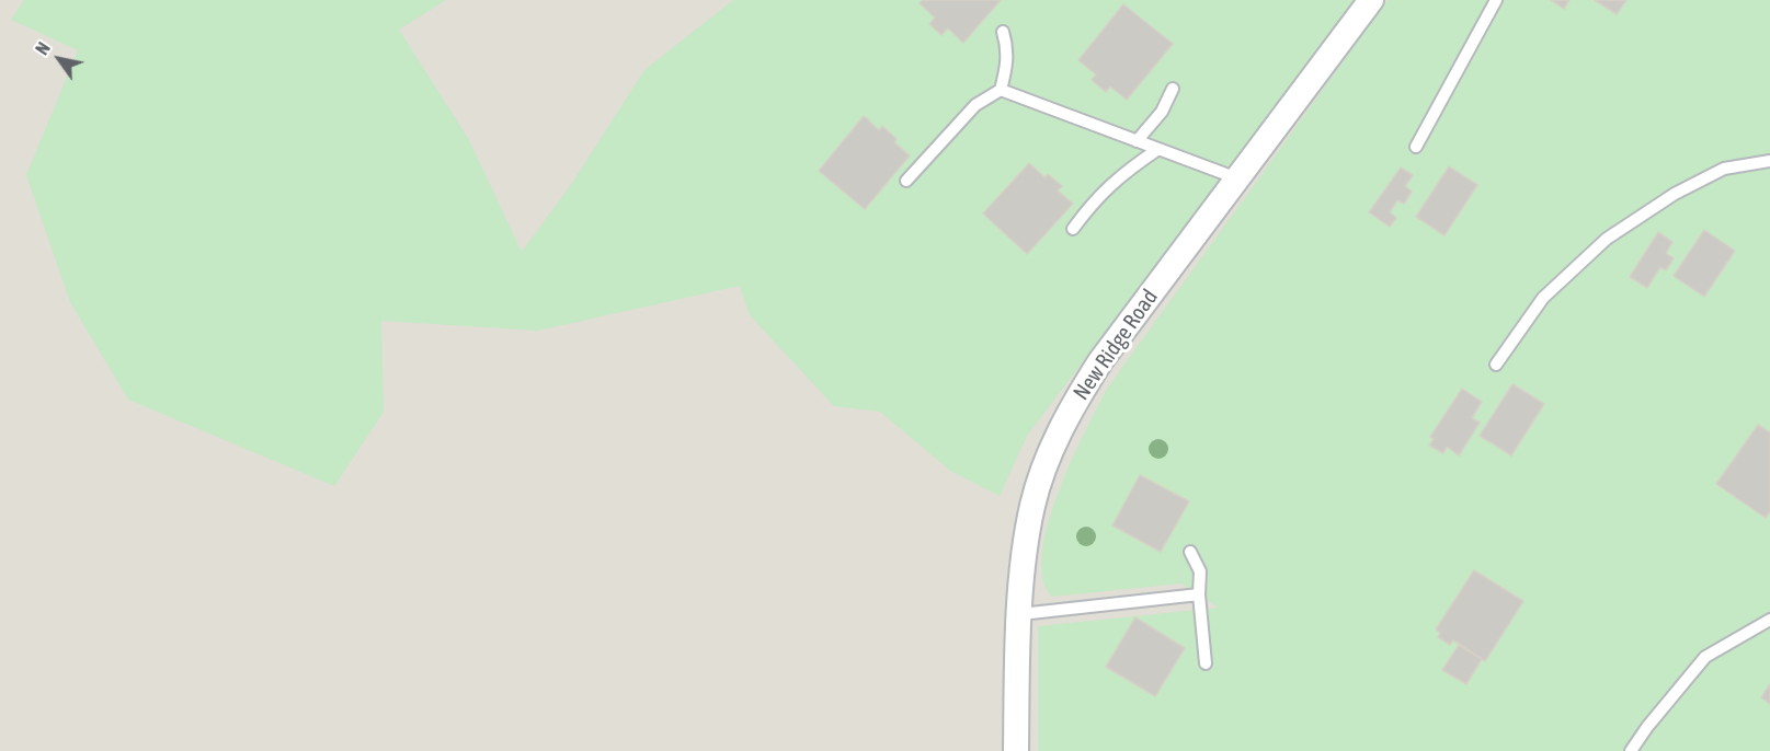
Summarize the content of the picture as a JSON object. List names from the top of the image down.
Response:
{
  "streets": {
    "street": ["New Ridge Road"]
  },
  "north": "top left"
}
